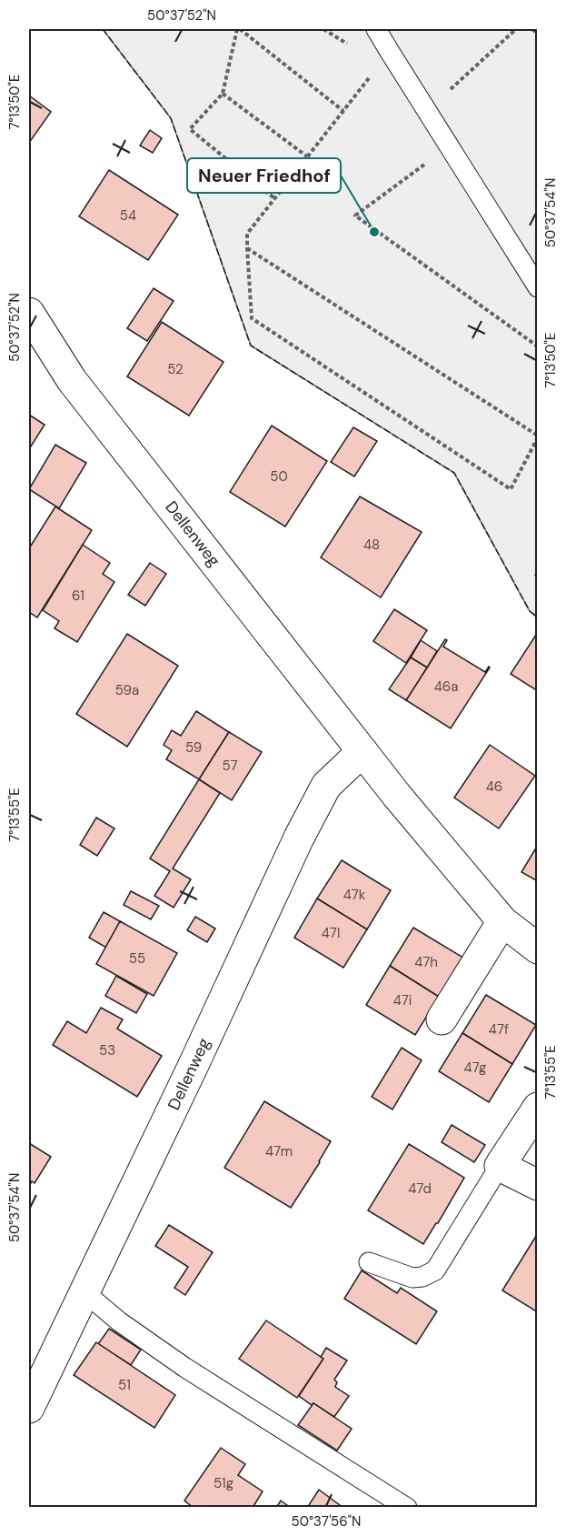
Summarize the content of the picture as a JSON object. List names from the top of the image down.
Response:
{
  "streets": {
    "street": ["Dellenweg"]
  },
  "places": ["Neuer Friedhof"],
  "house_numbers": [
    "54",
    "52",
    "50",
    "48",
    "61",
    "46a",
    "59a",
    "59",
    "57",
    "46",
    "47k",
    "47l",
    "55",
    "47h",
    "47i",
    "47f",
    "53",
    "47g",
    "47m",
    "47d",
    "51",
    "51g"
  ],
  "coordinates": [
    "50°37'52\"N",
    "7°13'50\"E",
    "50°37'54\"N",
    "7°13'55\"E",
    "50°37'56\"N"
  ]
}
